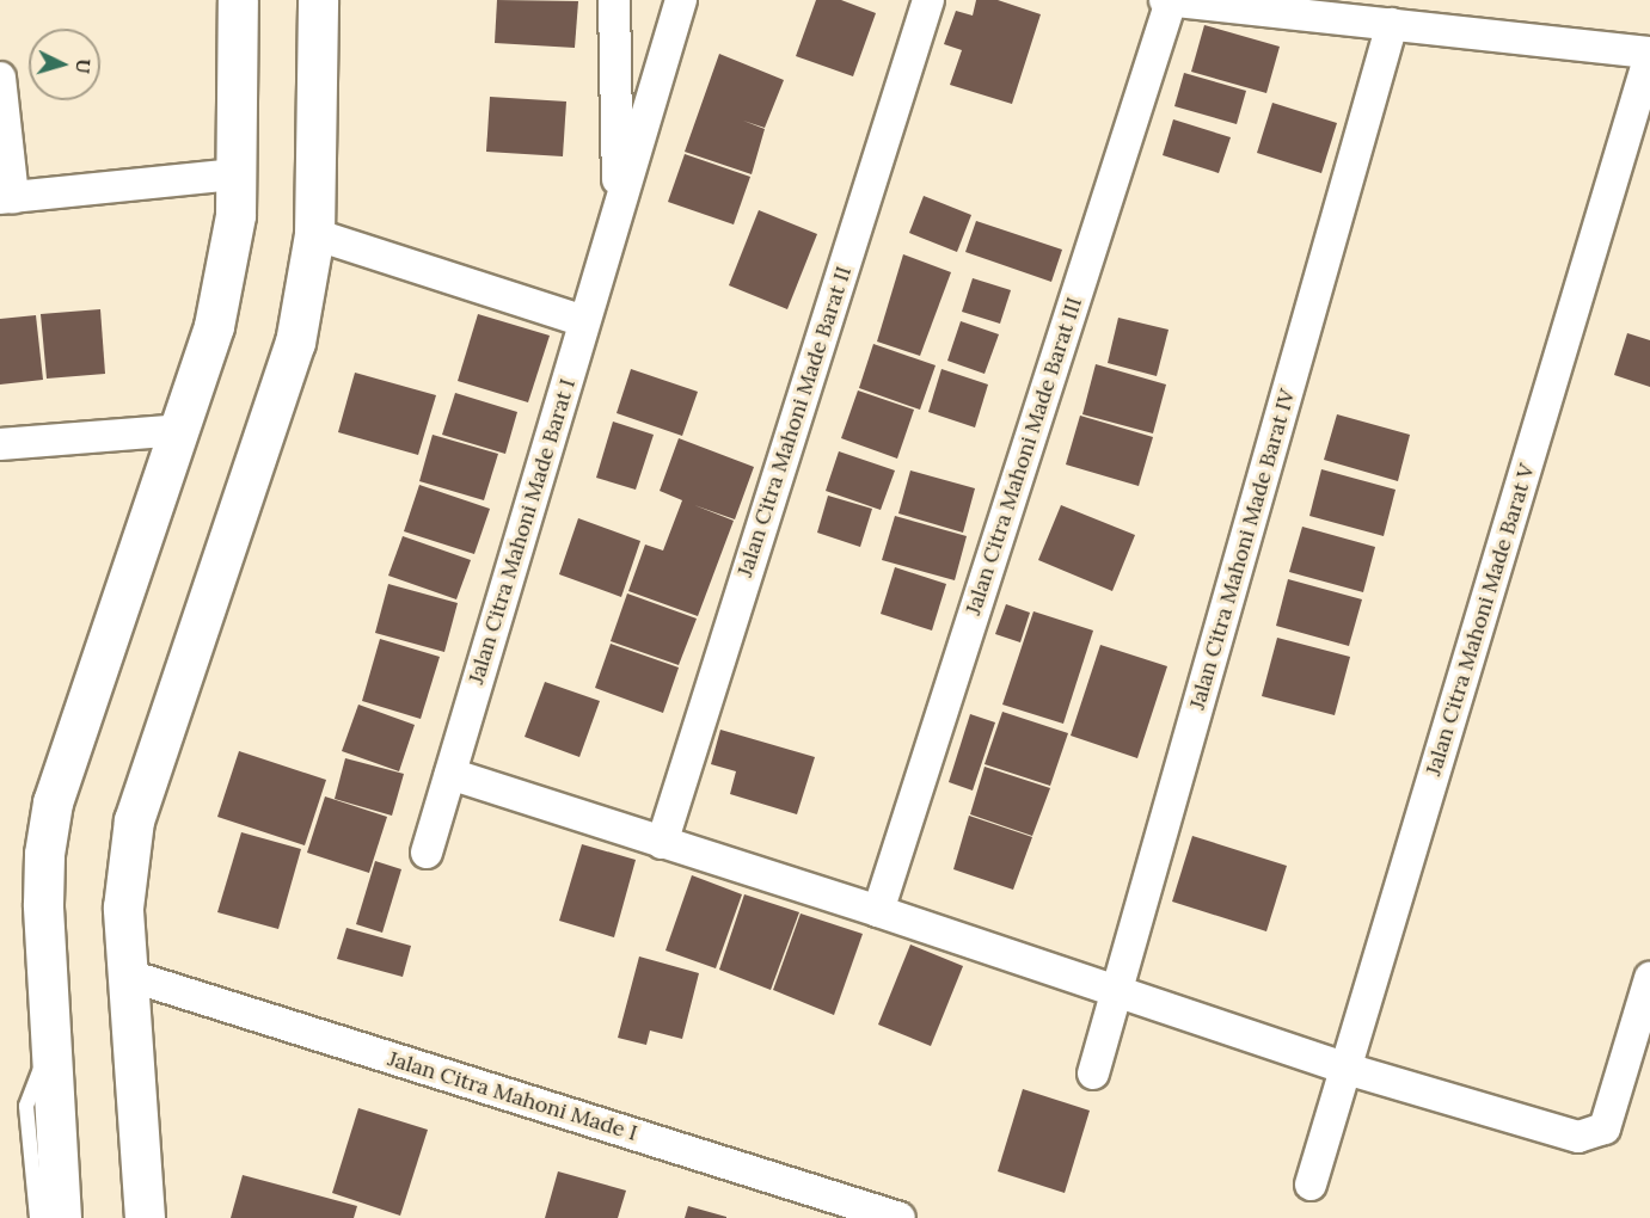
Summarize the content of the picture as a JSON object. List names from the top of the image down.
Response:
{
  "streets": {
    "street": [
      "Jalan Citra Mahoni Made Barat II",
      "Jalan Citra Mahoni Made Barat III",
      "Jalan Citra Mahoni Made Barat I",
      "Jalan Citra Mahoni Made Barat IV",
      "Jalan Citra Mahoni Made Barat V",
      "Jalan Citra Mahoni Made I"
    ]
  },
  "north": "right"
}
